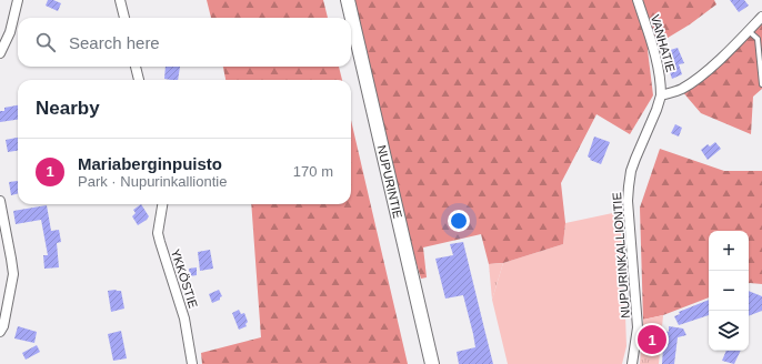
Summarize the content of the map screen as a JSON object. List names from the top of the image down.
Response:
{
  "streets": {
    "main road": ["NUPURINTIE"],
    "street": ["VANHATIE", "NUPURINKALLIONTIE", "YKKÖSTIE"]
  },
  "crossings": [
    ["VANHATIE", "NUPURINKALLIONTIE"]
  ],
  "page": {
    "search": "Search here",
    "heading": "Nearby",
    "list": [
      {
        "mark": "1",
        "name": "Mariaberginpuisto",
        "note": "Park · Nupurinkalliontie",
        "value": "170 m"
      }
    ],
    "map_buttons": ["+", "−"],
    "pins": "1"
  }
}
